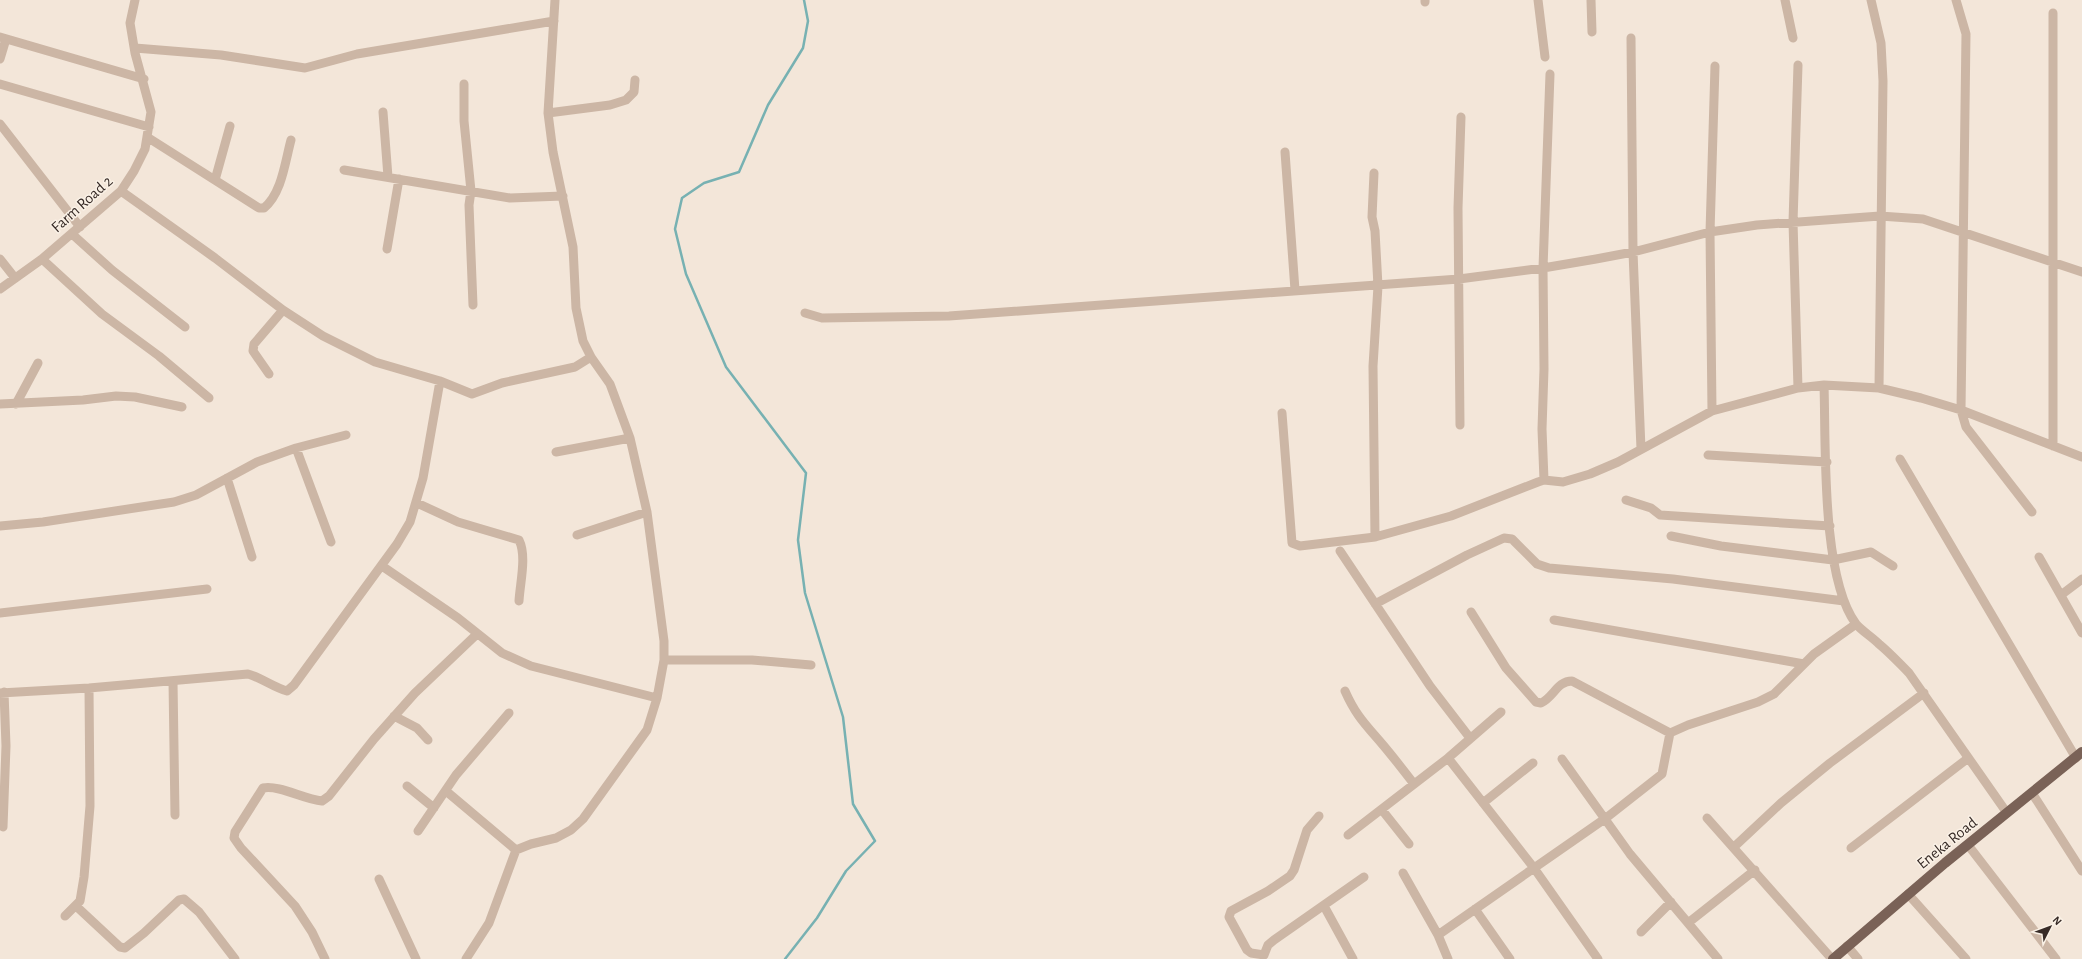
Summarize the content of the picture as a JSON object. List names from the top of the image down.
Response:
{
  "streets": {
    "main road": ["Eneka Road"],
    "street": ["Farm Road 2"]
  },
  "north": "top right"
}
